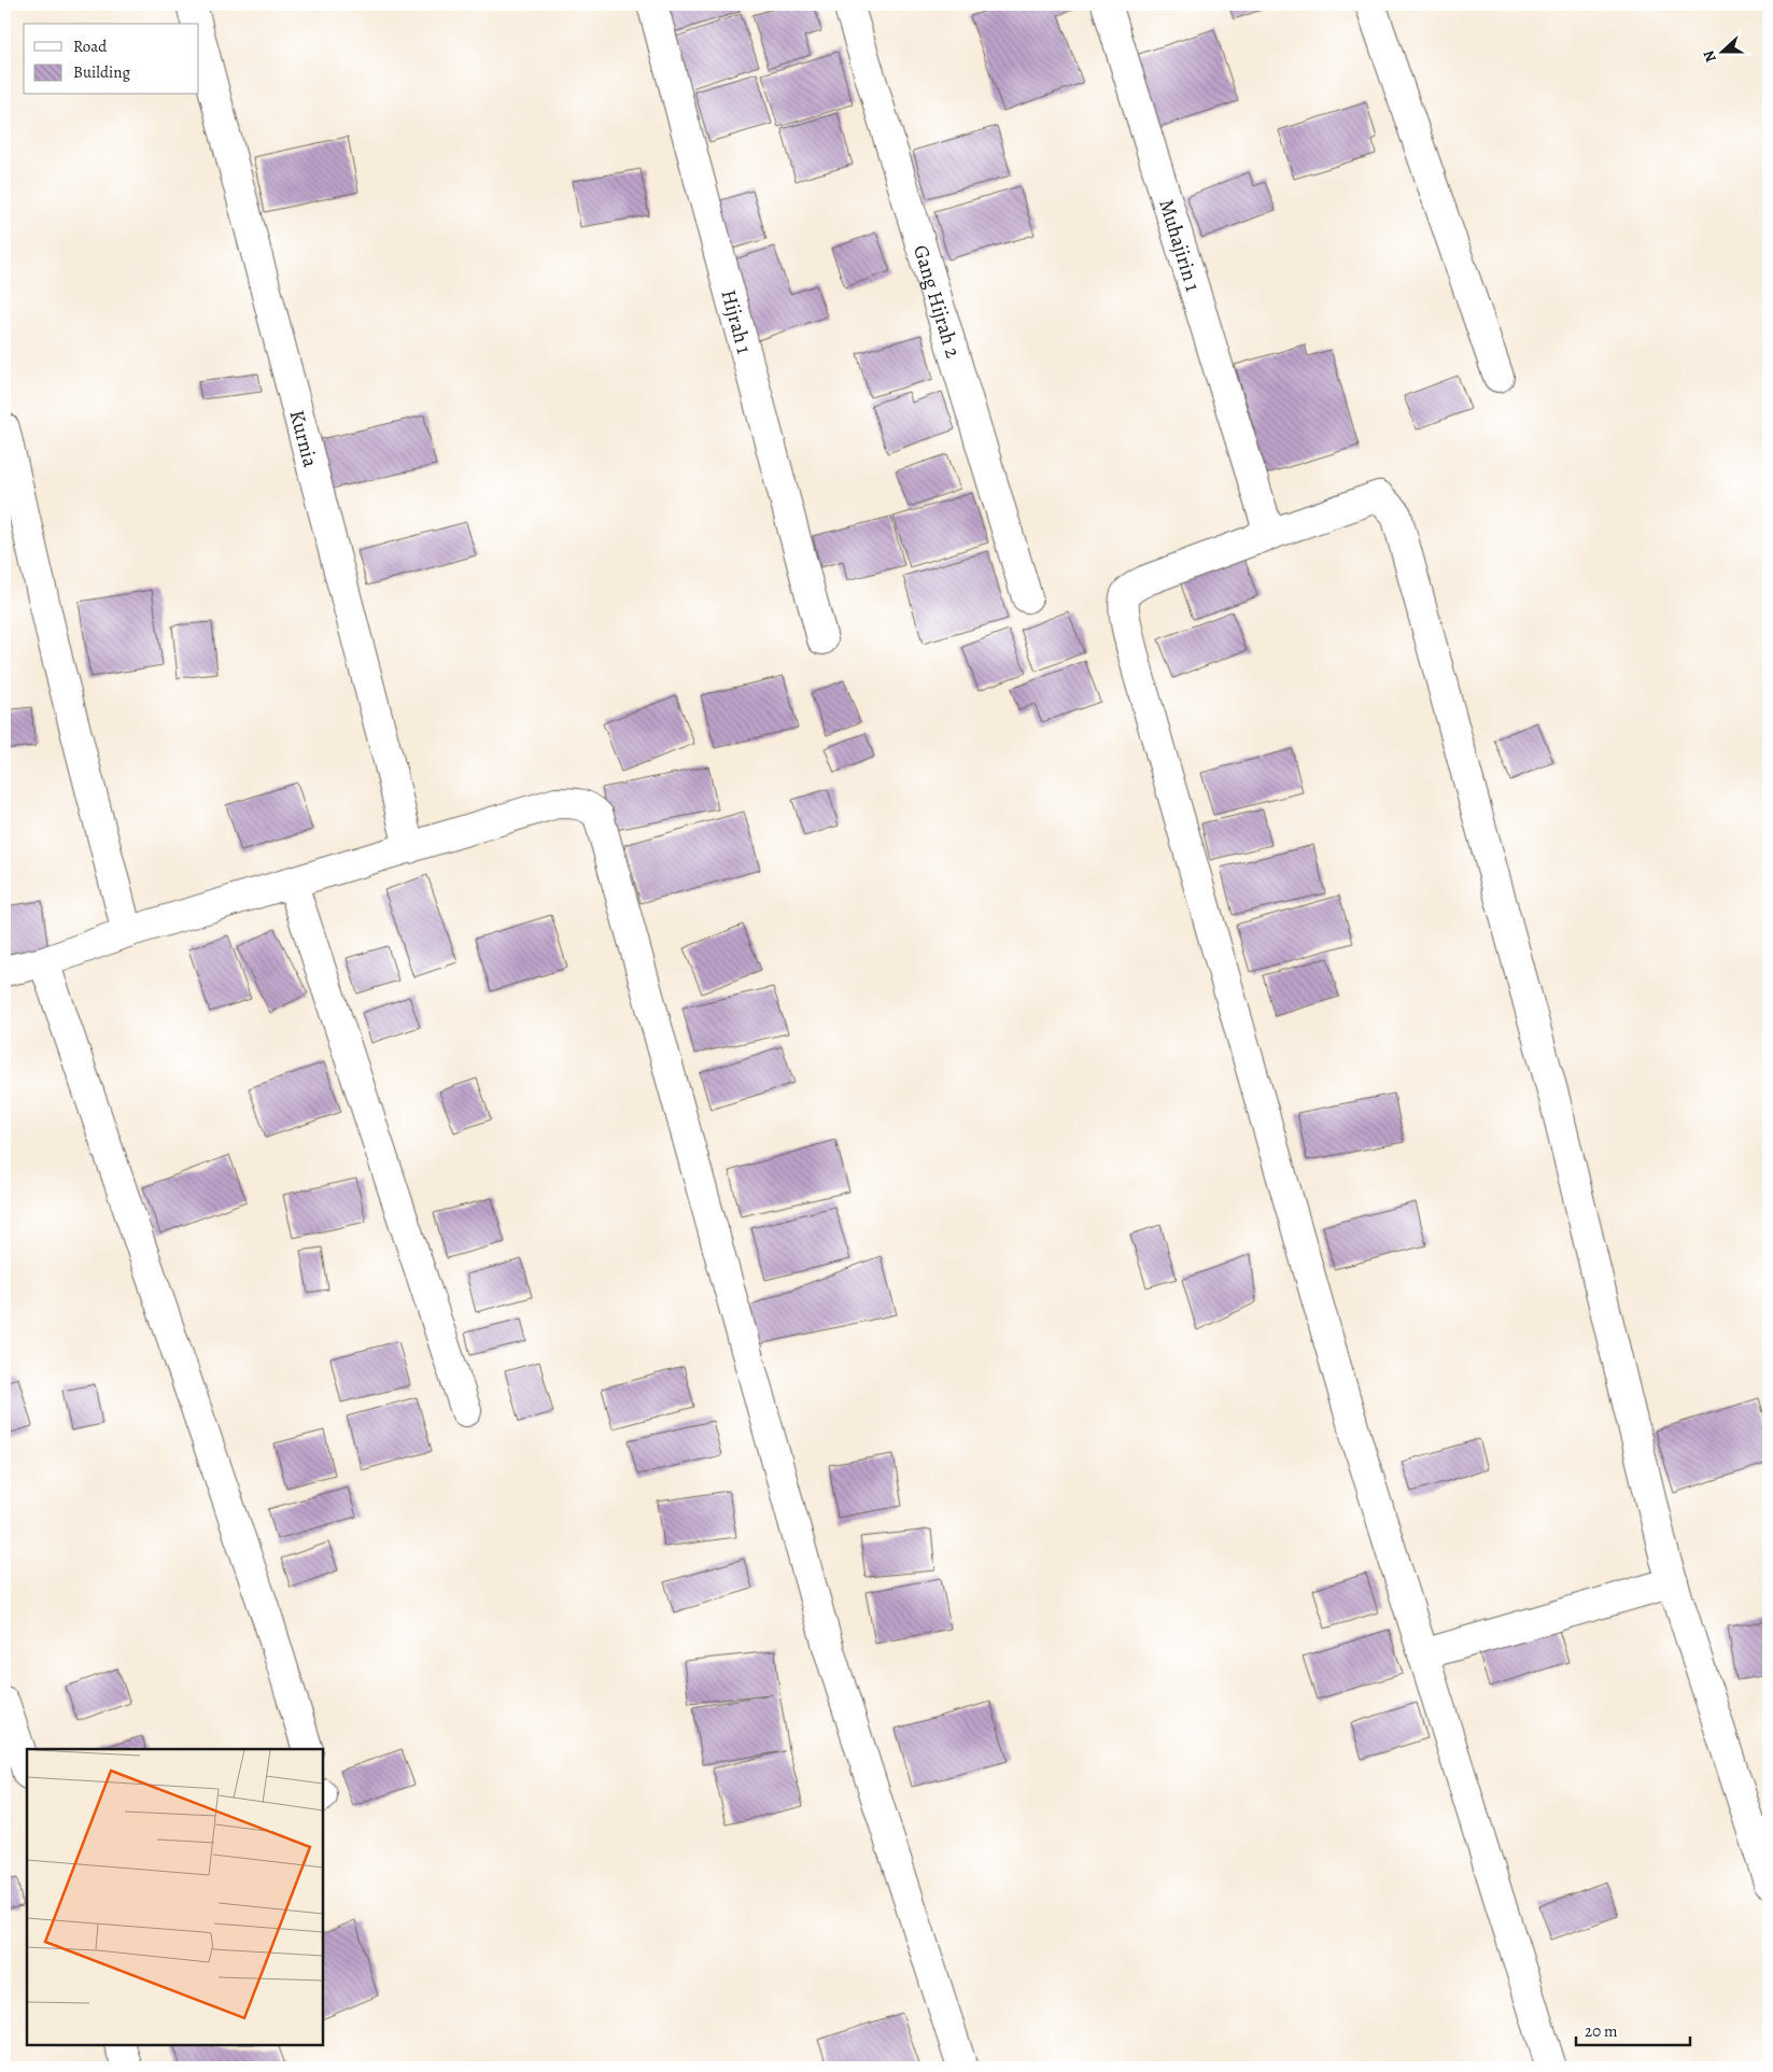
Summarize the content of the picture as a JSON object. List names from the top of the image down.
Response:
{
  "streets": {
    "street": [
      "Muhajirin 1",
      "Gang Hijrah 2",
      "Hijrah 1",
      "Kurnia"
    ]
  },
  "legend": ["Road", "Building"],
  "scale_bar": "20 m",
  "north": "left"
}
